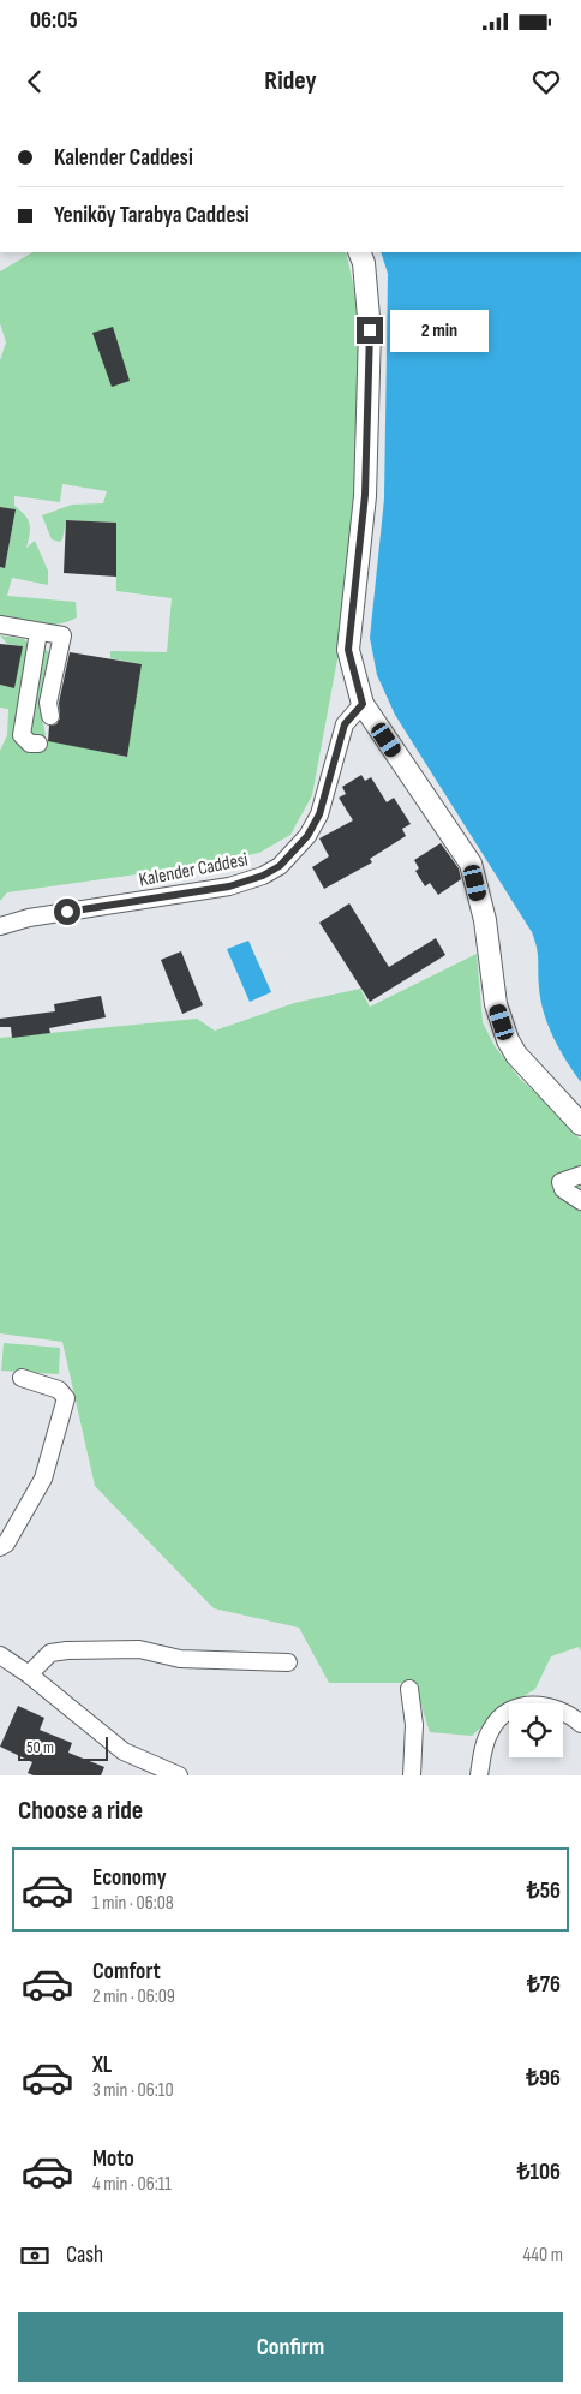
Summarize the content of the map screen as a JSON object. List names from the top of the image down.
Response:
{
  "streets": {
    "street": ["Kalender Caddesi"]
  },
  "scale_bar": "50 m",
  "page": {
    "status": "06:05",
    "header": "Ridey",
    "banner": ["Kalender Caddesi", "Yeniköy Tarabya Caddesi"],
    "bubble": "2 min",
    "scale": "50 m",
    "heading": "Choose a ride",
    "list": [
      {
        "name": "Economy",
        "note": "1 min · 06:08",
        "value": "₺56"
      },
      {
        "name": "Comfort",
        "note": "2 min · 06:09",
        "value": "₺76"
      },
      {
        "name": "XL",
        "note": "3 min · 06:10",
        "value": "₺96"
      },
      {
        "name": "Moto",
        "note": "4 min · 06:11",
        "value": "₺106"
      }
    ],
    "pay": ["Cash", "440 m"],
    "buttons": "Confirm"
  }
}
